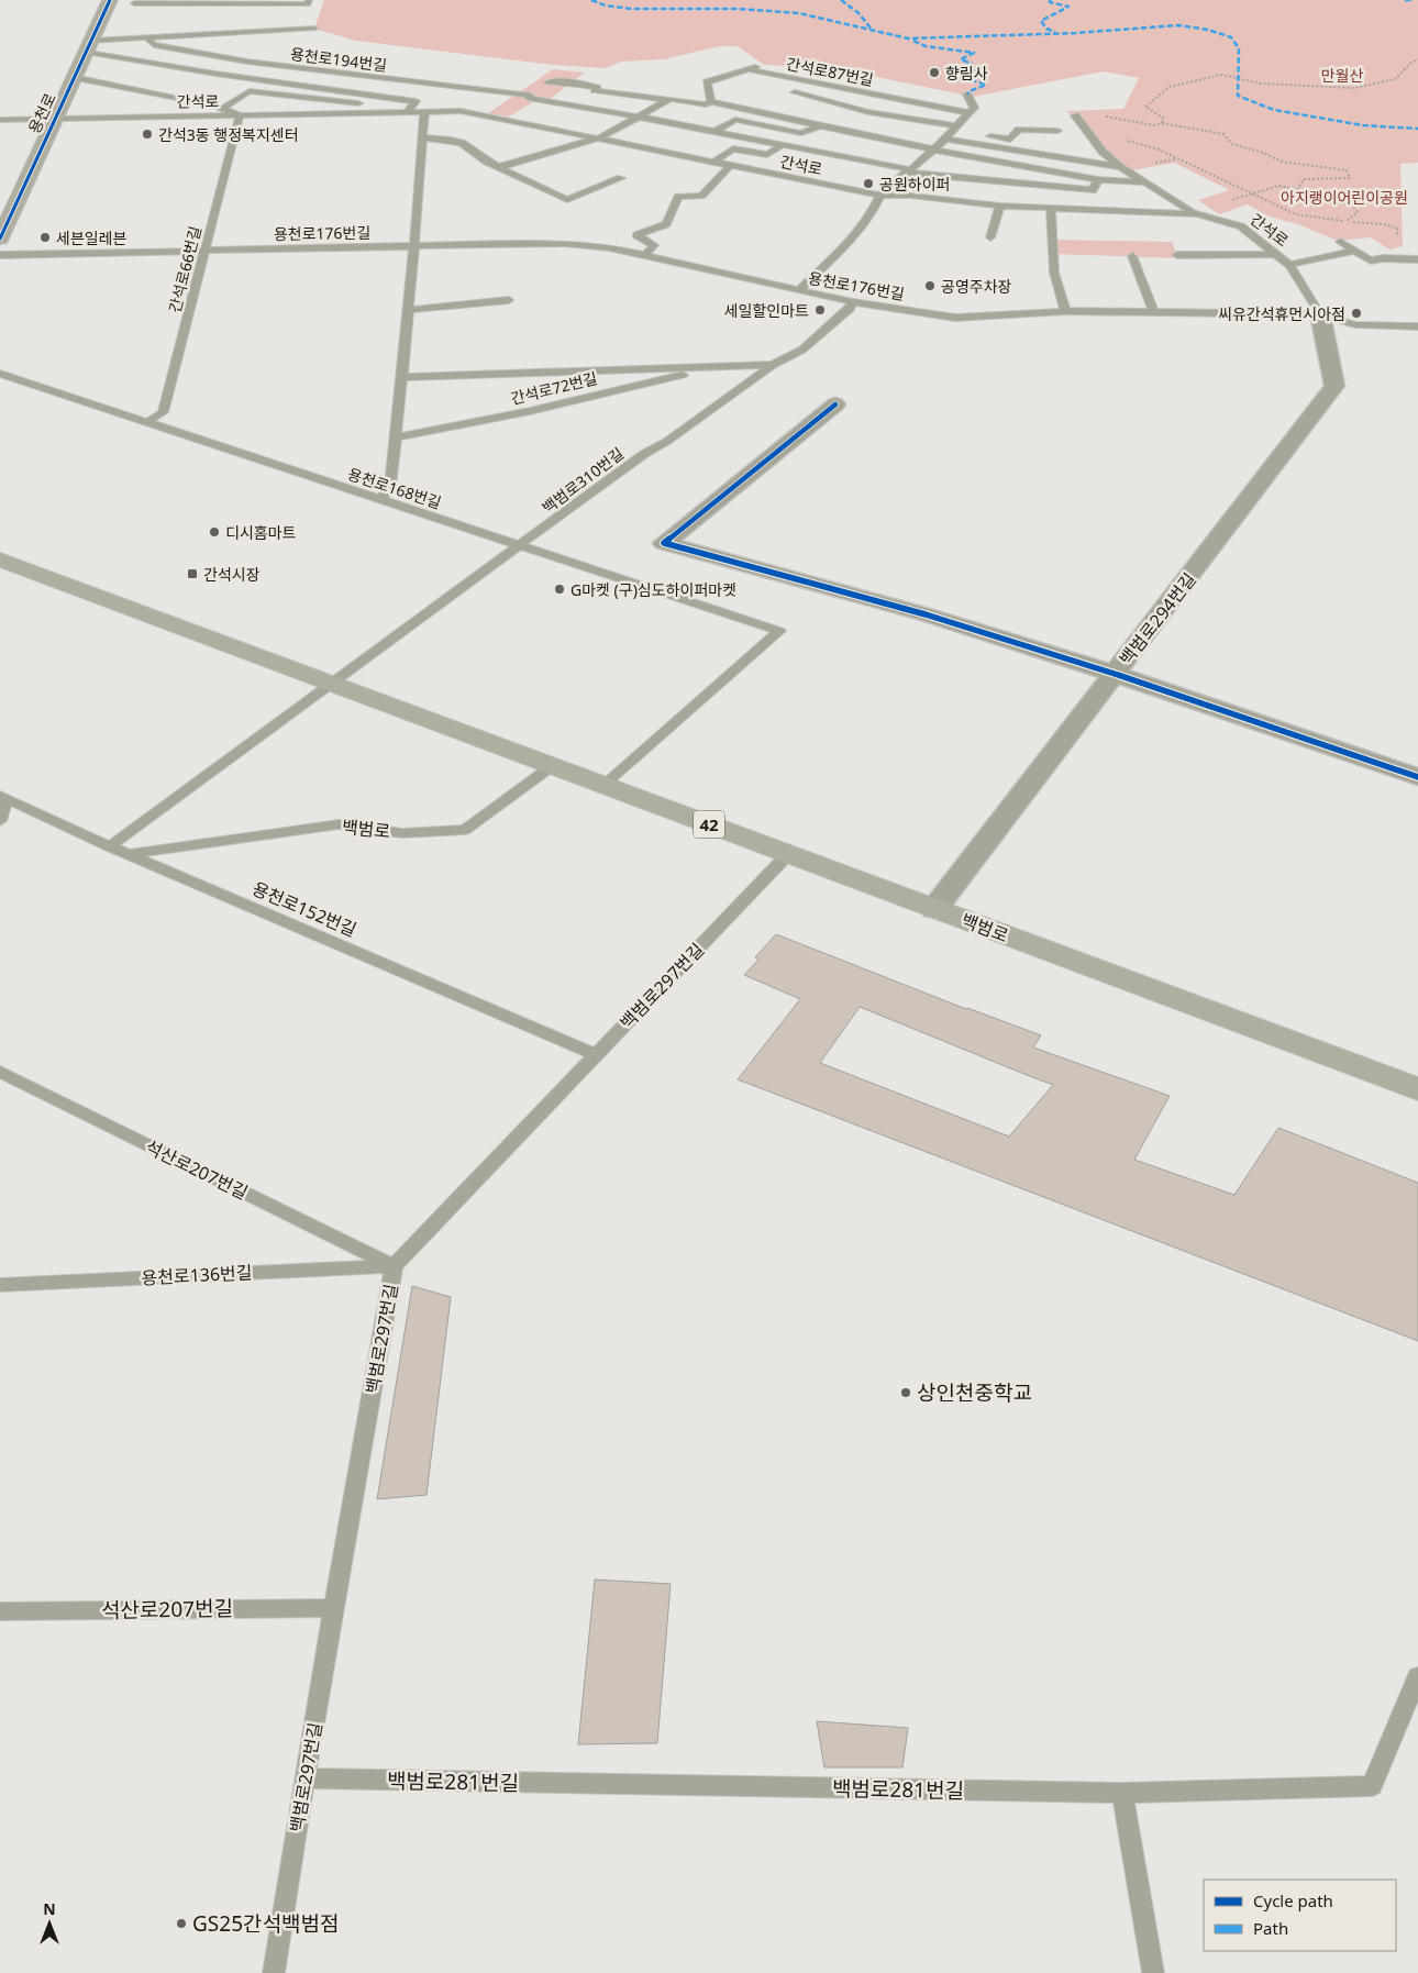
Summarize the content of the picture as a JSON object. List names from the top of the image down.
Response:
{
  "streets": {
    "main road": ["42", "백범로"],
    "street": ["용천로", "백범로294번길"],
    "lane": [
      "용천로194번길",
      "간석로87번길",
      "간석로",
      "용천로176번길",
      "간석로66번길",
      "간석로72번길",
      "백범로310번길",
      "용천로168번길",
      "용천로152번길",
      "백범로297번길",
      "석산로207번길",
      "용천로136번길",
      "백범로281번길"
    ]
  },
  "crossings": [
    ["용천로194번길", "간석로"],
    ["용천로194번길", "용천로"],
    ["간석로", "용천로"],
    ["간석로", "용천로176번길"],
    ["간석로", "간석로66번길"],
    ["간석로", "백범로294번길"],
    ["용천로", "간석로66번길"],
    ["용천로176번길", "간석로66번길"],
    ["용천로176번길", "백범로310번길"],
    ["용천로176번길", "백범로294번길"],
    ["간석로66번길", "용천로168번길"],
    ["간석로72번길", "백범로310번길"],
    ["백범로310번길", "용천로168번길"],
    ["백범로310번길", "백범로"],
    ["용천로168번길", "백범로"],
    ["백범로294번길", "백범로"],
    ["백범로", "용천로152번길"],
    ["백범로", "백범로297번길"],
    ["용천로152번길", "백범로297번길"],
    ["백범로297번길", "석산로207번길"],
    ["백범로297번길", "용천로136번길"],
    ["백범로297번길", "백범로281번길"],
    ["석산로207번길", "용천로136번길"]
  ],
  "parks": ["만월산", "아지랭이어린이공원"],
  "places": {
    "other": [
      "향림사",
      "간석3동 행정복지센터",
      "공원하이퍼",
      "세븐일레븐",
      "공영주차장",
      "세일할인마트",
      "씨유간석휴먼시아점",
      "디시홈마트",
      "G마켓 (구)심도하이퍼마켓",
      "상인천중학교",
      "GS25간석백범점"
    ],
    "transit": ["간석시장"]
  },
  "legend": ["Cycle path", "Path"],
  "north": "top"
}
